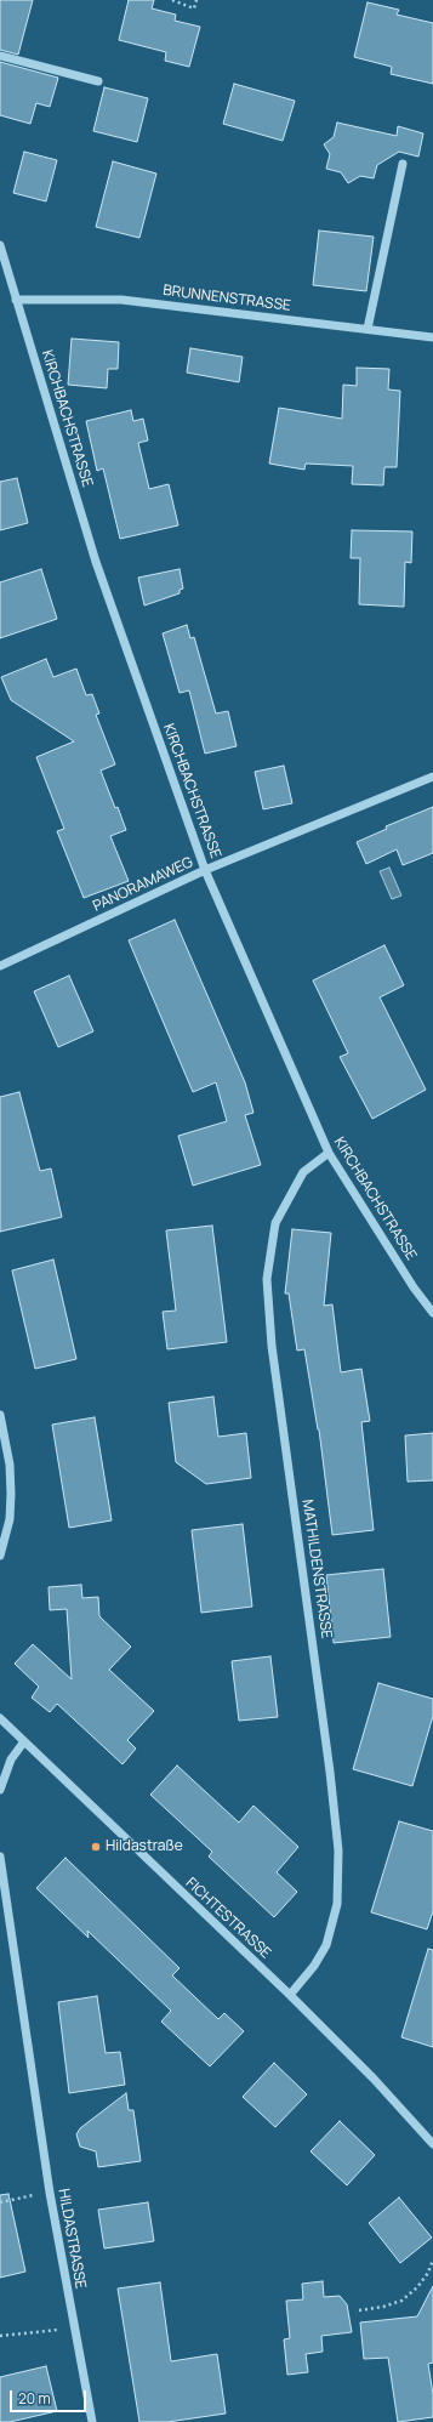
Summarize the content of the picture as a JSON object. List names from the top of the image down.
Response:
{
  "streets": {
    "street": [
      "BRUNNENSTRASSE",
      "KIRCHBACHSTRASSE",
      "PANORAMAWEG",
      "MATHILDENSTRASSE",
      "FICHTESTRASSE",
      "HILDASTRASSE"
    ]
  },
  "crossings": [
    ["BRUNNENSTRASSE", "KIRCHBACHSTRASSE"],
    ["KIRCHBACHSTRASSE", "PANORAMAWEG"],
    ["KIRCHBACHSTRASSE", "MATHILDENSTRASSE"],
    ["MATHILDENSTRASSE", "FICHTESTRASSE"]
  ],
  "places": ["Hildastraße"],
  "scale_bar": "20 m"
}
